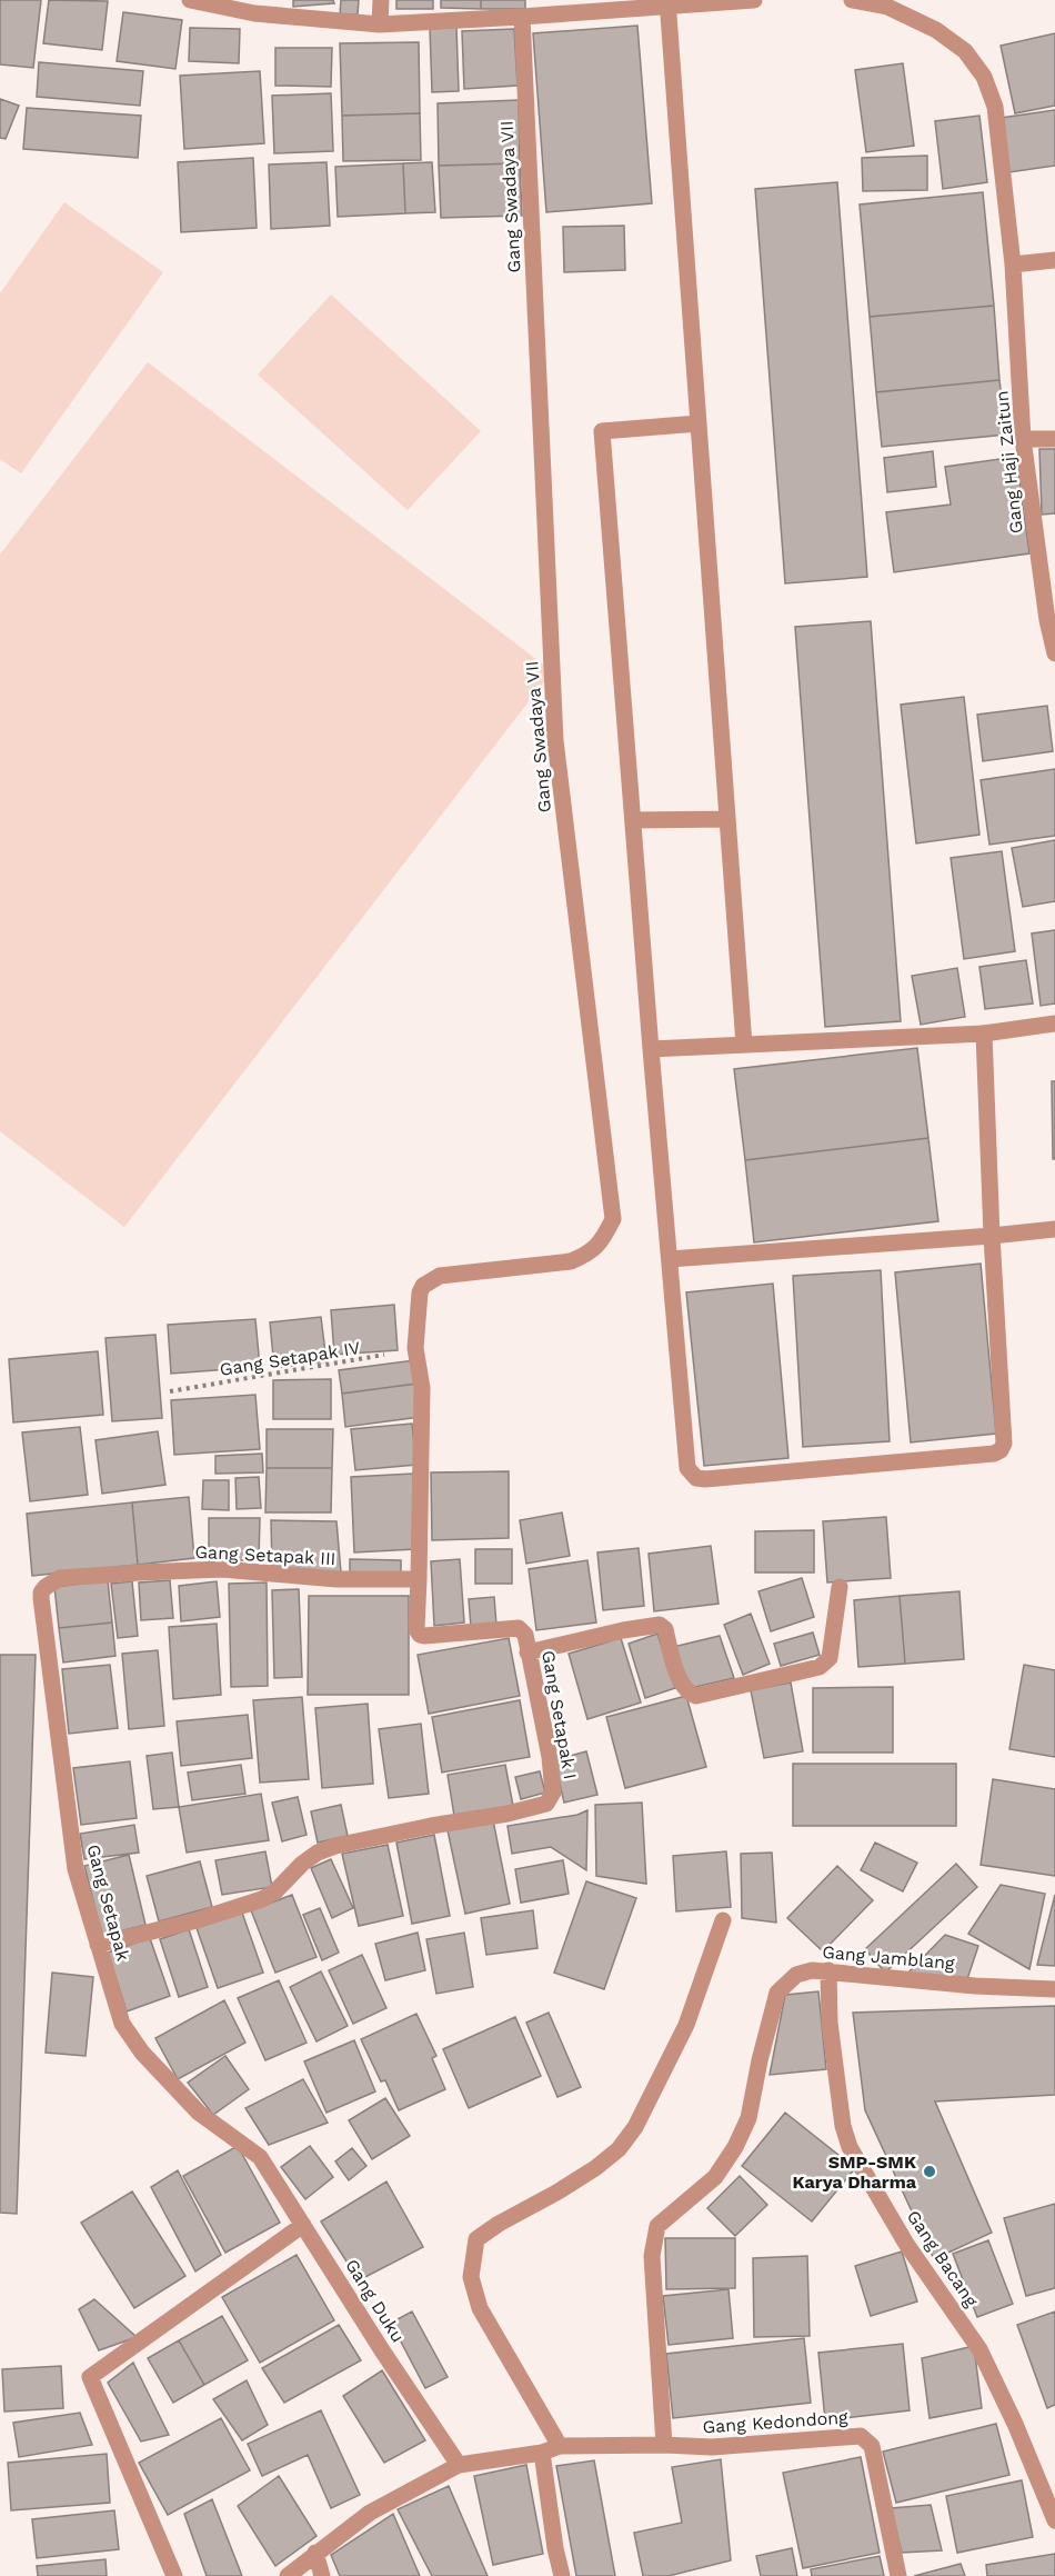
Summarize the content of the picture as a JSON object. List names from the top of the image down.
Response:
{
  "streets": {
    "street": [
      "Gang Swadaya VII",
      "Gang Haji Zaitun",
      "Gang Setapak III",
      "Gang Setapak I",
      "Gang Setapak",
      "Gang Jamblang",
      "Gang Bacang",
      "Gang Duku",
      "Gang Kedondong"
    ],
    "path": ["Gang Setapak IV"]
  },
  "crossings": [
    ["Gang Swadaya VII", "Gang Setapak I"],
    ["Gang Setapak IV", "Gang Setapak I"],
    ["Gang Setapak III", "Gang Setapak I"],
    ["Gang Setapak III", "Gang Setapak"],
    ["Gang Setapak I", "Gang Setapak"],
    ["Gang Setapak", "Gang Duku"],
    ["Gang Jamblang", "Gang Bacang"],
    ["Gang Jamblang", "Gang Kedondong"],
    ["Gang Duku", "Gang Kedondong"]
  ],
  "places": ["SMP-SMK Karya Dharma"]
}
